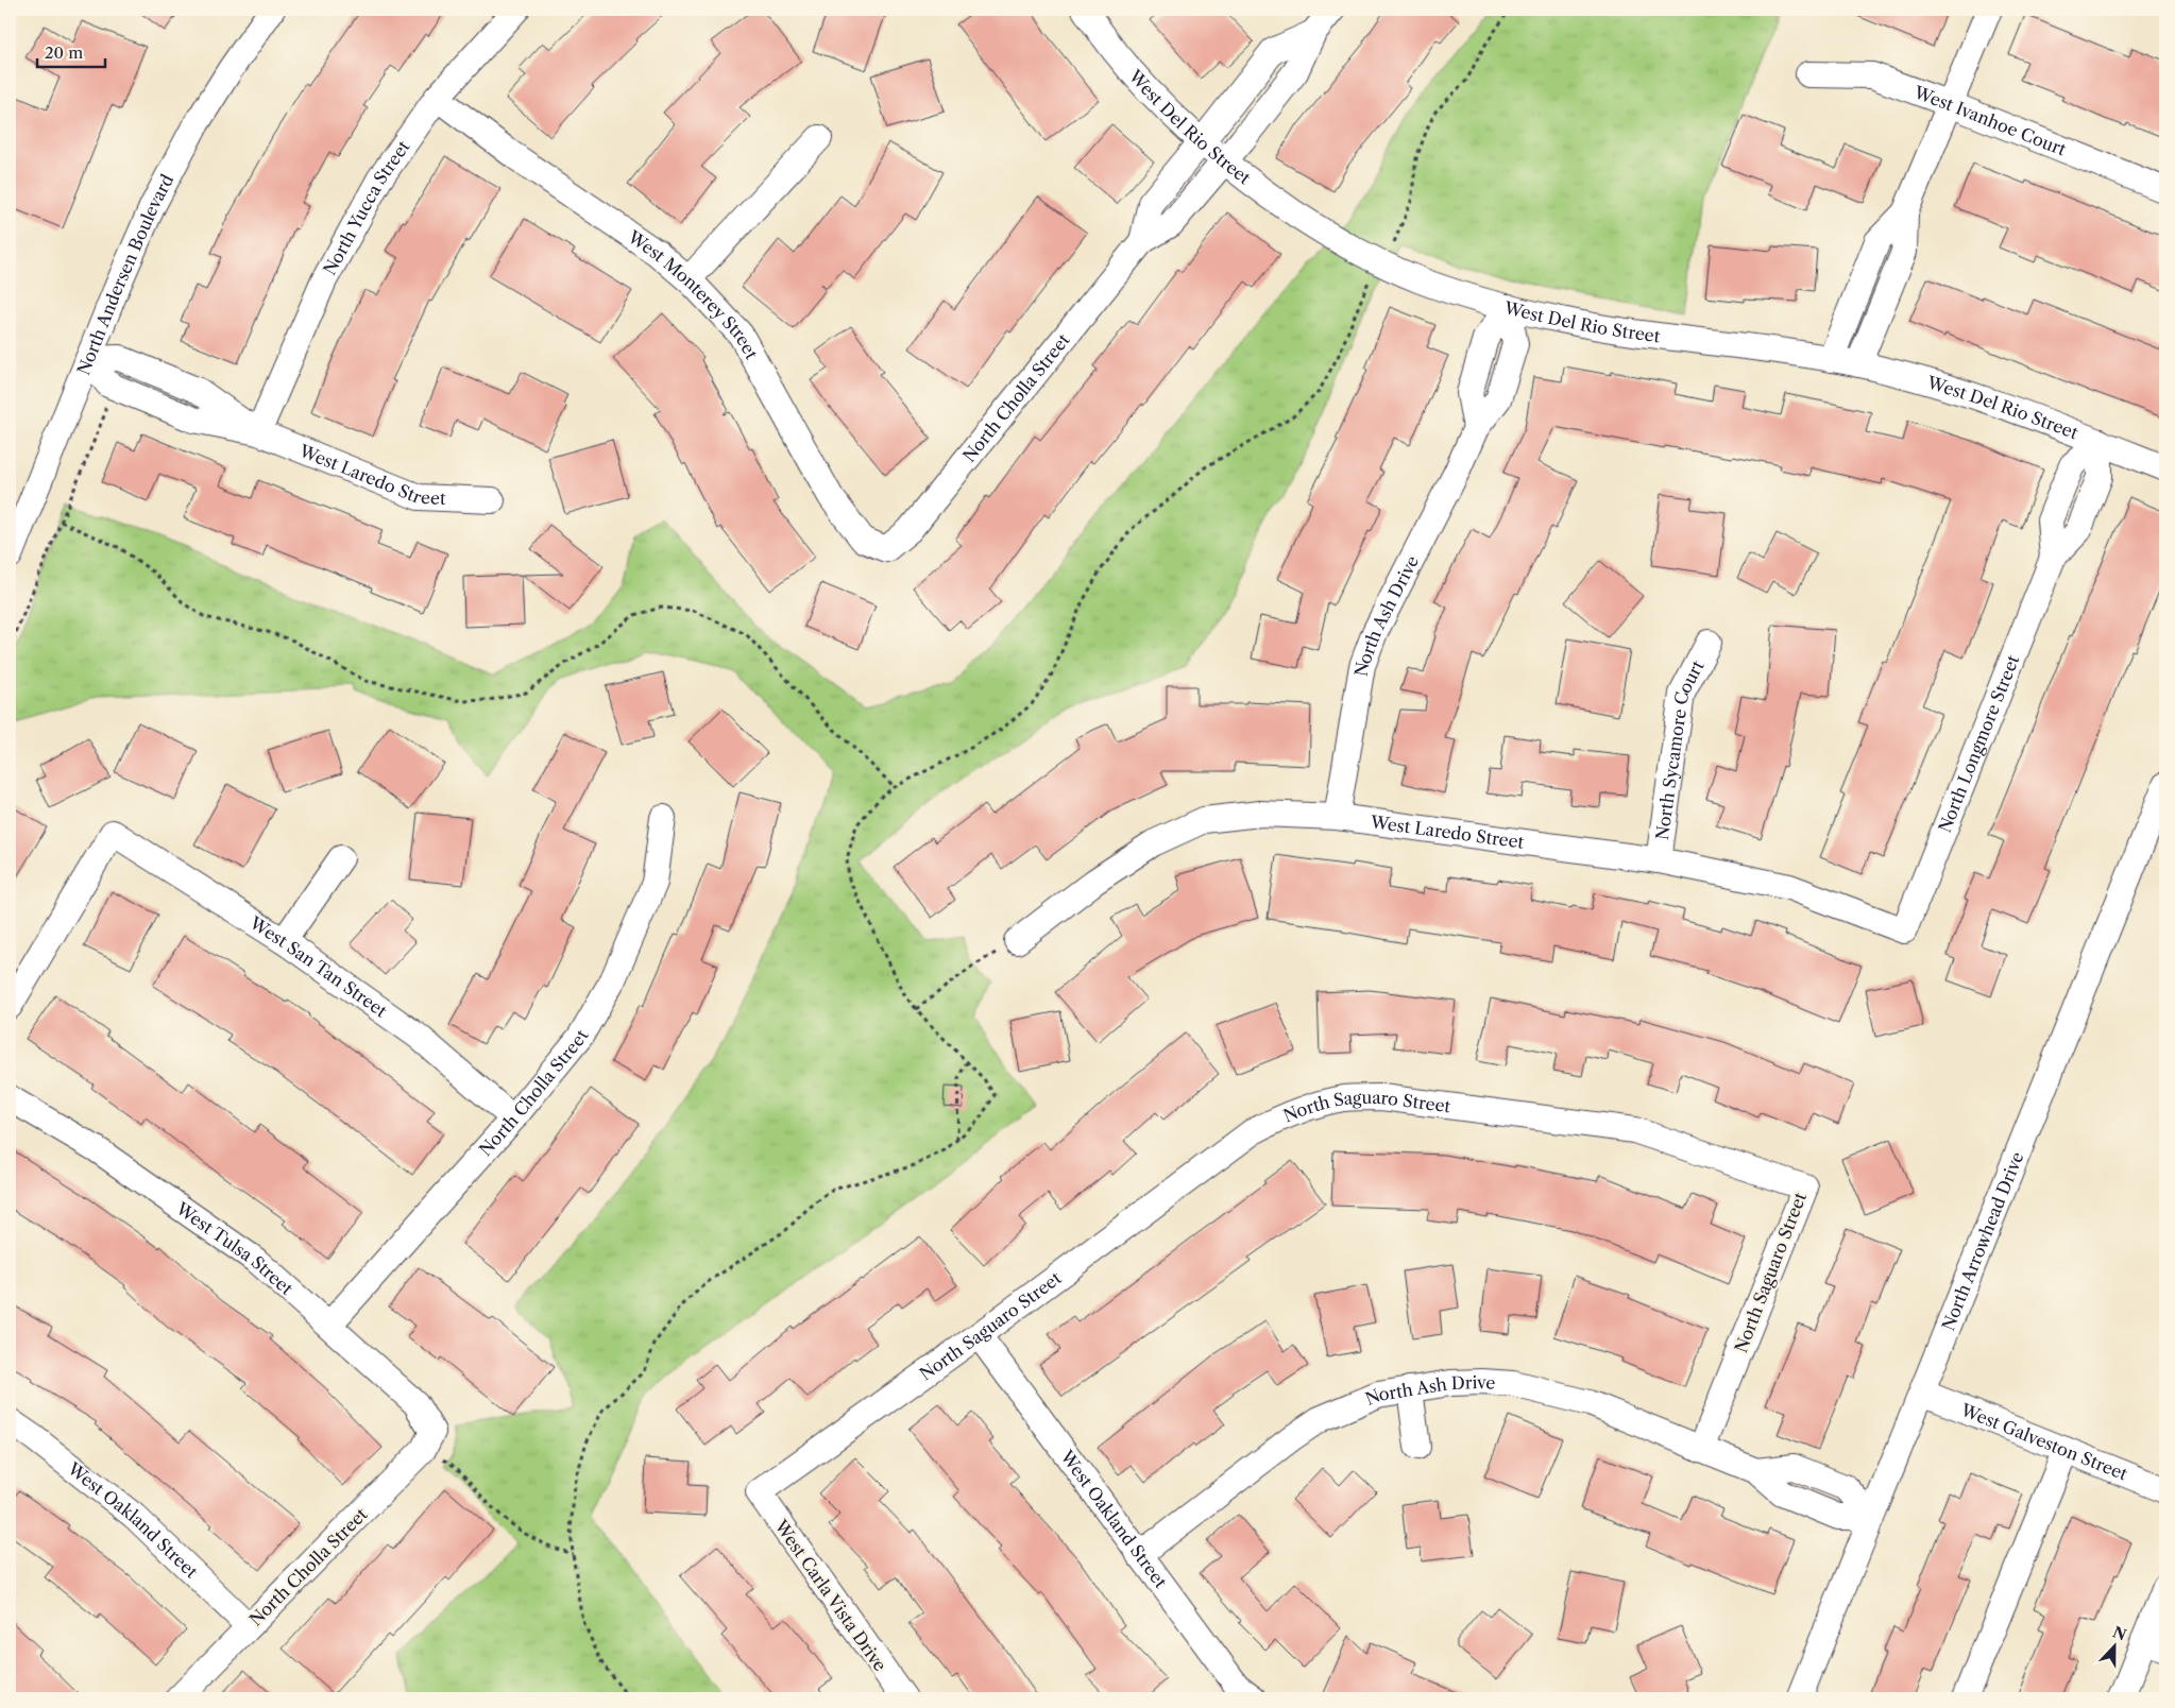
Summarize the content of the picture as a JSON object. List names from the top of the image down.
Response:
{
  "streets": {
    "street": [
      "West Ivanhoe Court",
      "West Del Rio Street",
      "North Yucca Street",
      "North Andersen Boulevard",
      "West Monterey Street",
      "North Cholla Street",
      "West Laredo Street",
      "North Ash Drive",
      "North Longmore Street",
      "North Sycamore Court",
      "West San Tan Street",
      "North Saguaro Street",
      "North Arrowhead Drive",
      "West Tulsa Street",
      "West Galveston Street",
      "West Oakland Street",
      "West Carla Vista Drive"
    ]
  },
  "crossings": [
    ["West Del Rio Street", "North Cholla Street"],
    ["West Del Rio Street", "North Ash Drive"],
    ["West Del Rio Street", "North Longmore Street"],
    ["North Yucca Street", "West Monterey Street"],
    ["North Yucca Street", "West Laredo Street"],
    ["North Andersen Boulevard", "West Laredo Street"],
    ["West Monterey Street", "North Cholla Street"],
    ["North Cholla Street", "West San Tan Street"],
    ["North Cholla Street", "West Tulsa Street"],
    ["North Cholla Street", "West Oakland Street"],
    ["West Laredo Street", "North Ash Drive"],
    ["West Laredo Street", "North Longmore Street"],
    ["West Laredo Street", "North Sycamore Court"],
    ["North Ash Drive", "North Saguaro Street"],
    ["North Ash Drive", "North Arrowhead Drive"],
    ["North Ash Drive", "West Oakland Street"],
    ["North Saguaro Street", "West Oakland Street"],
    ["North Saguaro Street", "West Carla Vista Drive"],
    ["North Arrowhead Drive", "West Galveston Street"]
  ],
  "scale_bar": "20 m",
  "north": "top"
}
